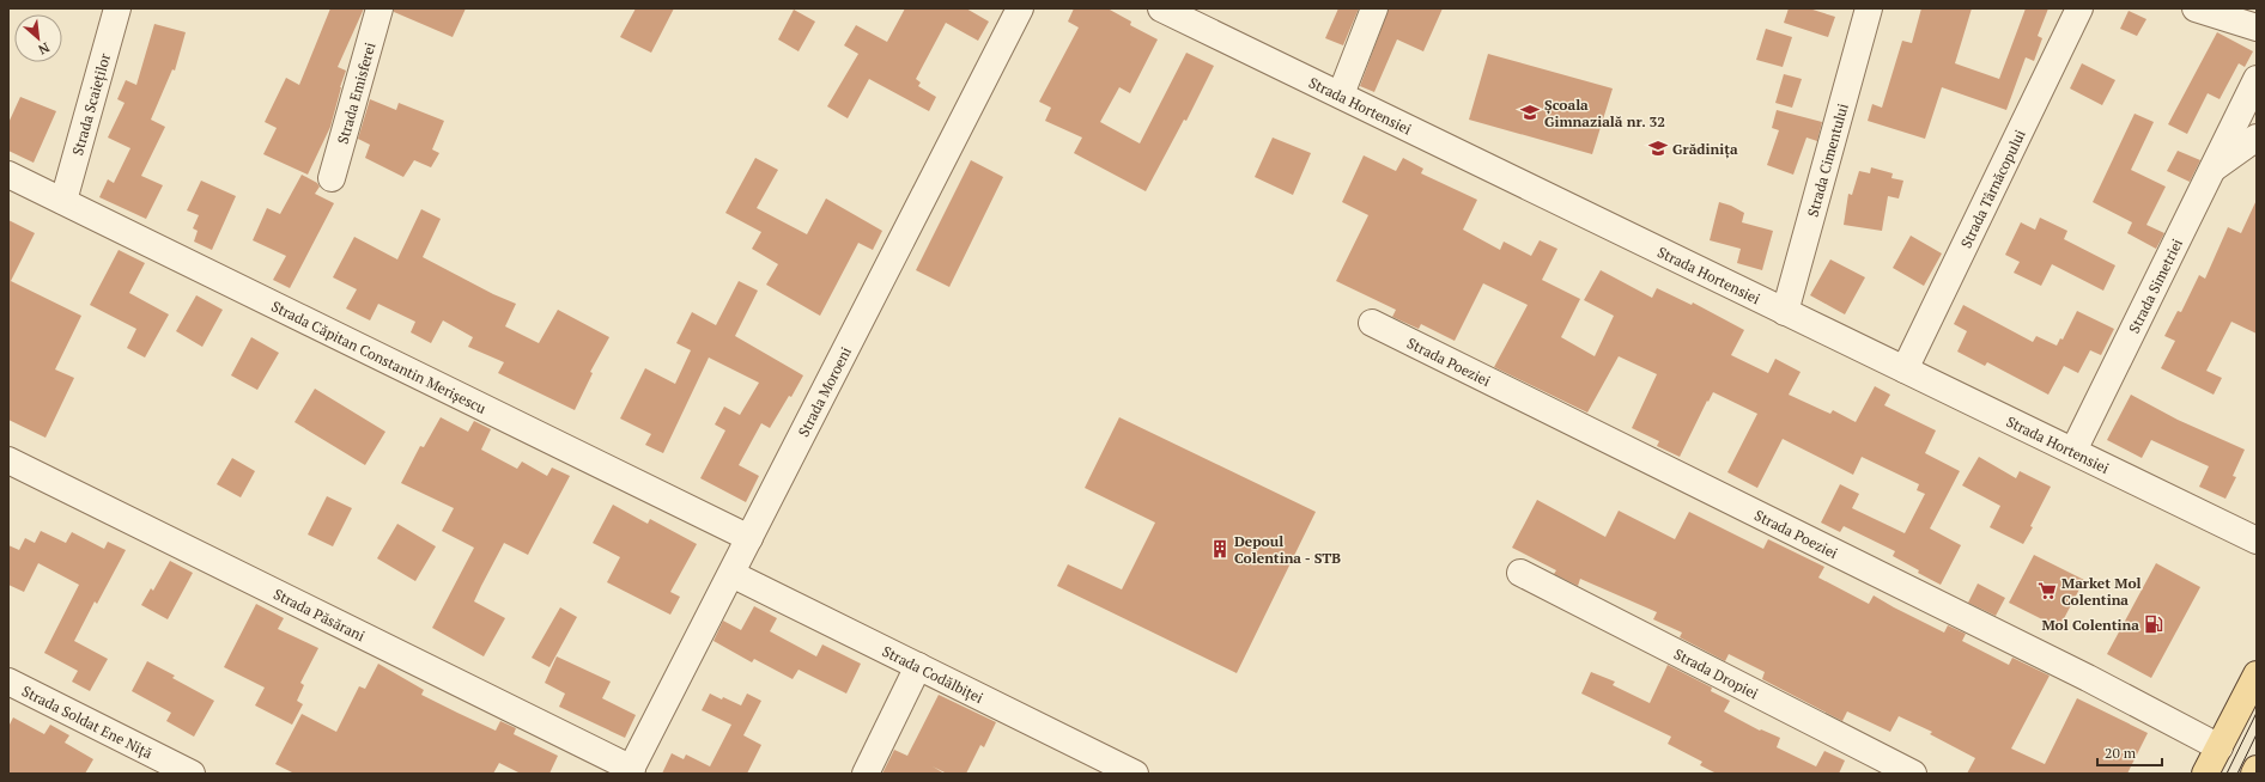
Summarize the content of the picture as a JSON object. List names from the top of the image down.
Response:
{
  "streets": {
    "street": [
      "Strada Emisferei",
      "Strada Hortensiei",
      "Strada Scaieților",
      "Strada Cimentului",
      "Strada Târnăcopului",
      "Strada Simetriei",
      "Strada Căpitan Constantin Merișescu",
      "Strada Poeziei",
      "Strada Moroeni",
      "Strada Păsărani",
      "Strada Codălbiței",
      "Strada Dropiei",
      "Strada Soldat Ene Niță"
    ]
  },
  "crossings": [
    ["Strada Hortensiei", "Strada Cimentului"],
    ["Strada Hortensiei", "Strada Târnăcopului"],
    ["Strada Hortensiei", "Strada Simetriei"],
    ["Strada Scaieților", "Strada Căpitan Constantin Merișescu"],
    ["Strada Căpitan Constantin Merișescu", "Strada Moroeni"],
    ["Strada Moroeni", "Strada Păsărani"],
    ["Strada Moroeni", "Strada Codălbiței"]
  ],
  "places": {
    "school or university": ["Școala Gimnazială nr. 32", "Grădinița"],
    "building": ["Depoul Colentina - STB"],
    "supermarket": ["Market Mol Colentina"],
    "fuel station": ["Mol Colentina"]
  },
  "scale_bar": "20 m",
  "north": "bottom right"
}
